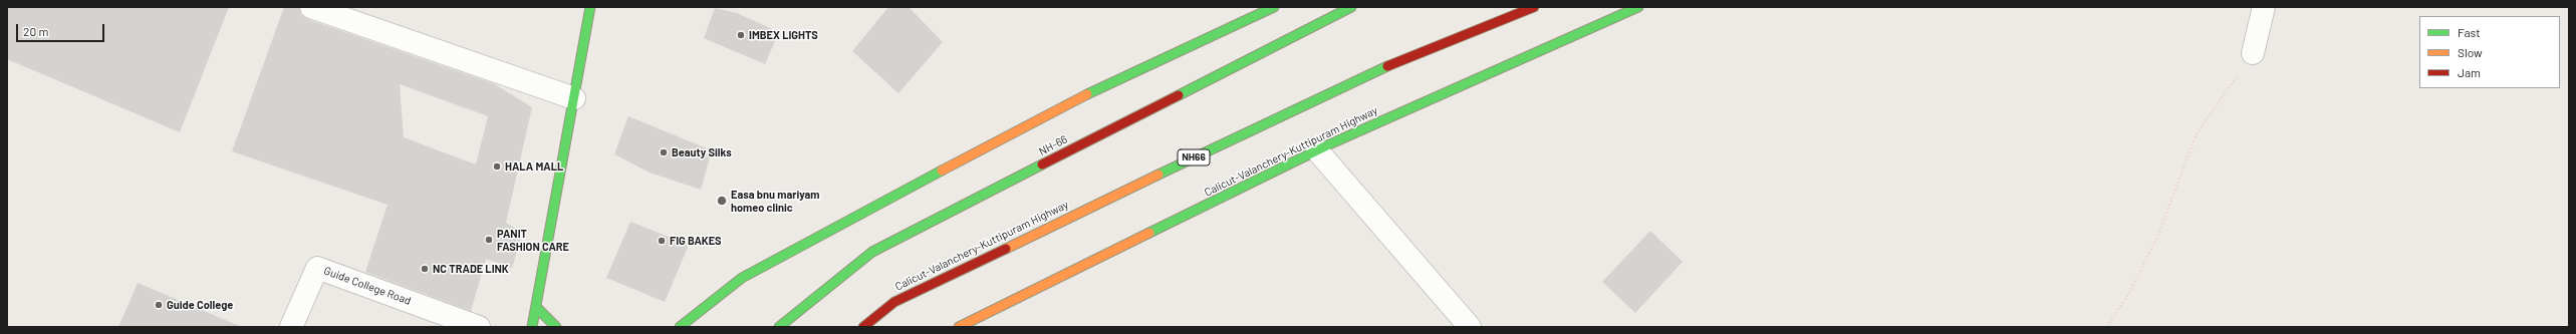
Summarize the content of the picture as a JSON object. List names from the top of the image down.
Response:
{
  "streets": {
    "main road": ["NH-66", "Calicut-Valanchery-Kuttipuram Highway", "NH66"],
    "street": ["Guide College Road"]
  },
  "places": [
    "IMBEX LIGHTS",
    "Beauty Silks",
    "HALA MALL",
    "Easa bnu mariyam homeo clinic",
    "PANIT FASHION CARE",
    "FIG BAKES",
    "NC TRADE LINK",
    "Guide College"
  ],
  "legend": ["Fast", "Slow", "Jam"],
  "scale_bar": "20 m"
}
